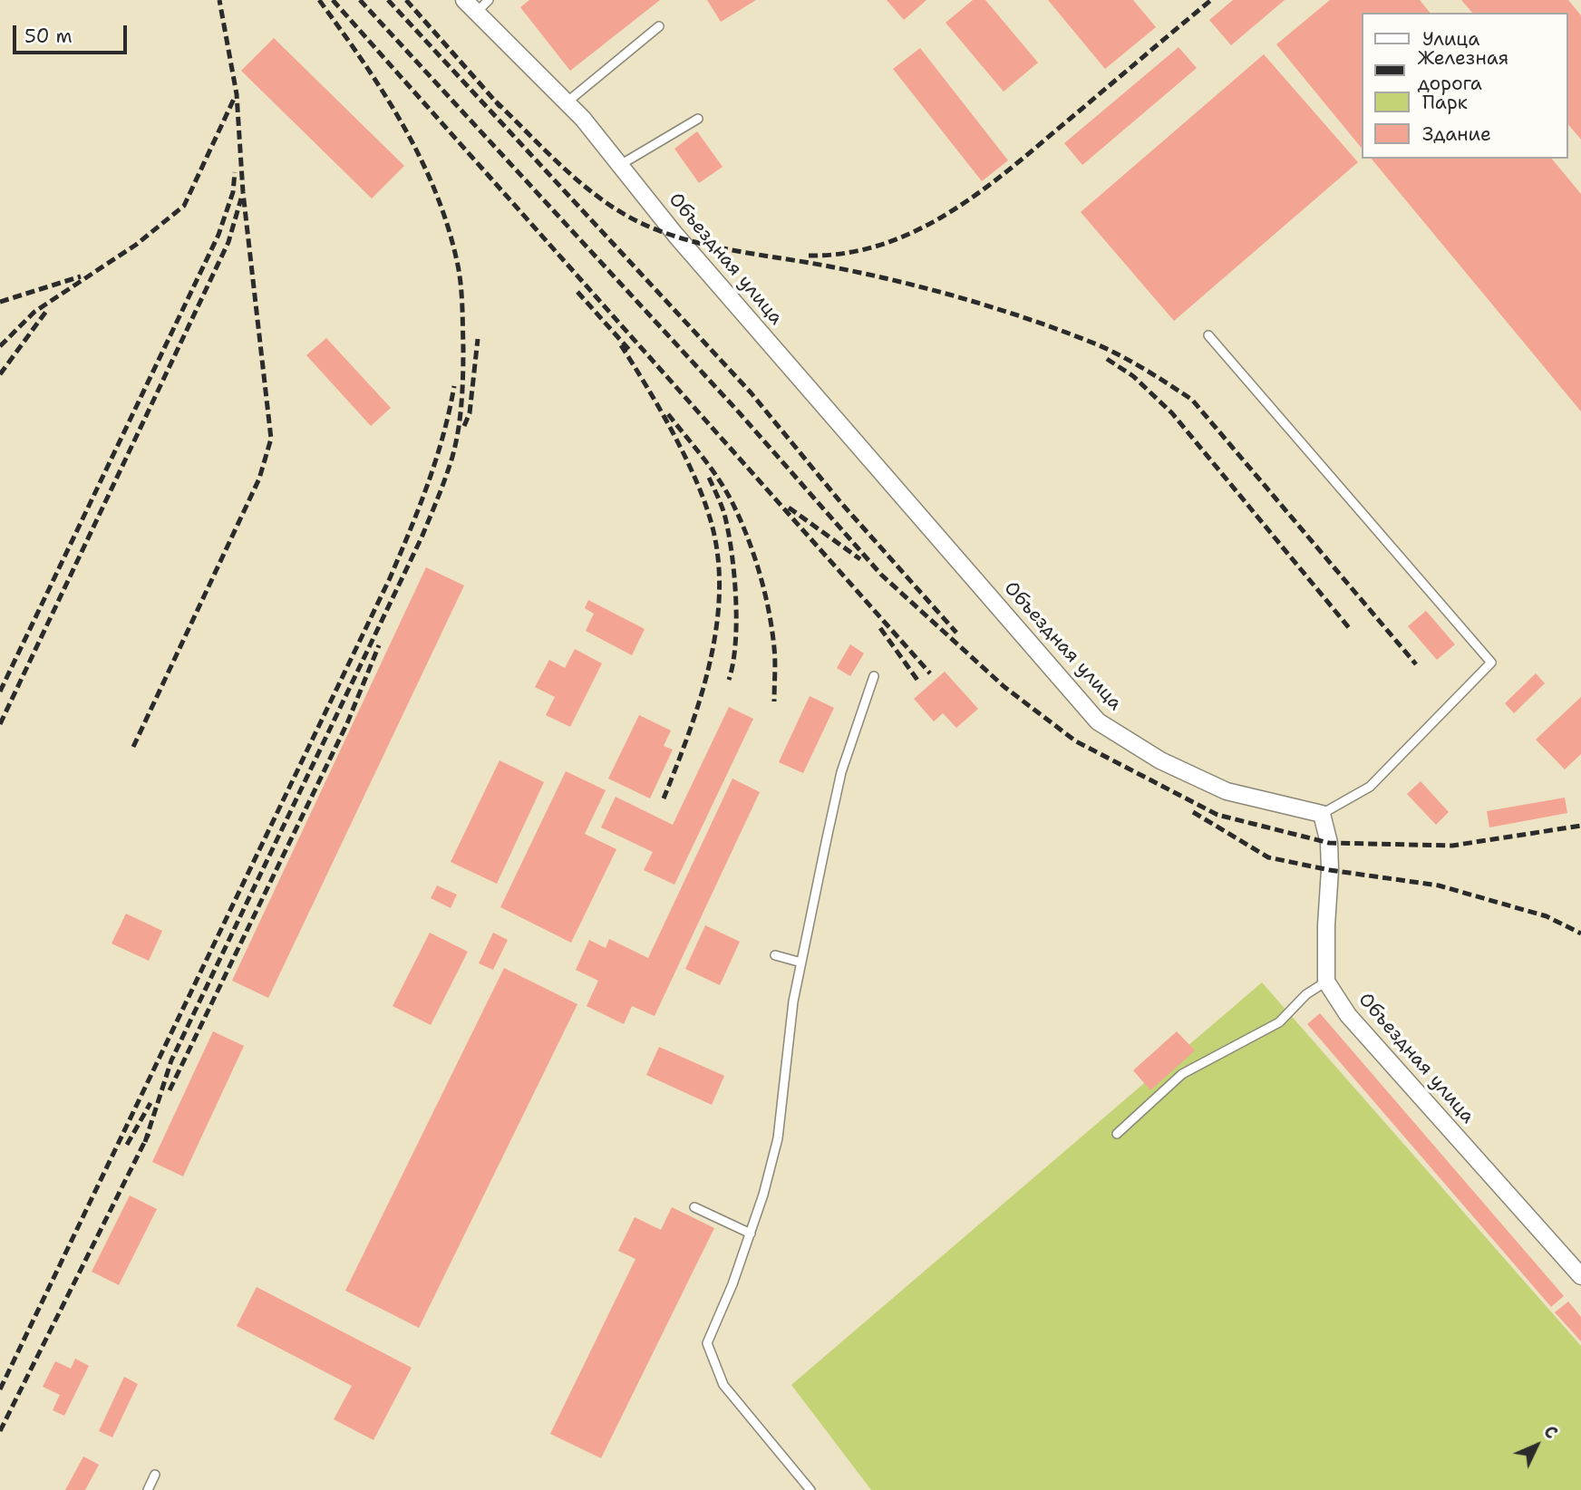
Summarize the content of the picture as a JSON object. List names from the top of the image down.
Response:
{
  "streets": {
    "street": ["Объездная улица"]
  },
  "legend": [
    "Улица",
    "Железная дорога",
    "Парк",
    "Здание"
  ],
  "scale_bar": "50 m",
  "north": "top right"
}
